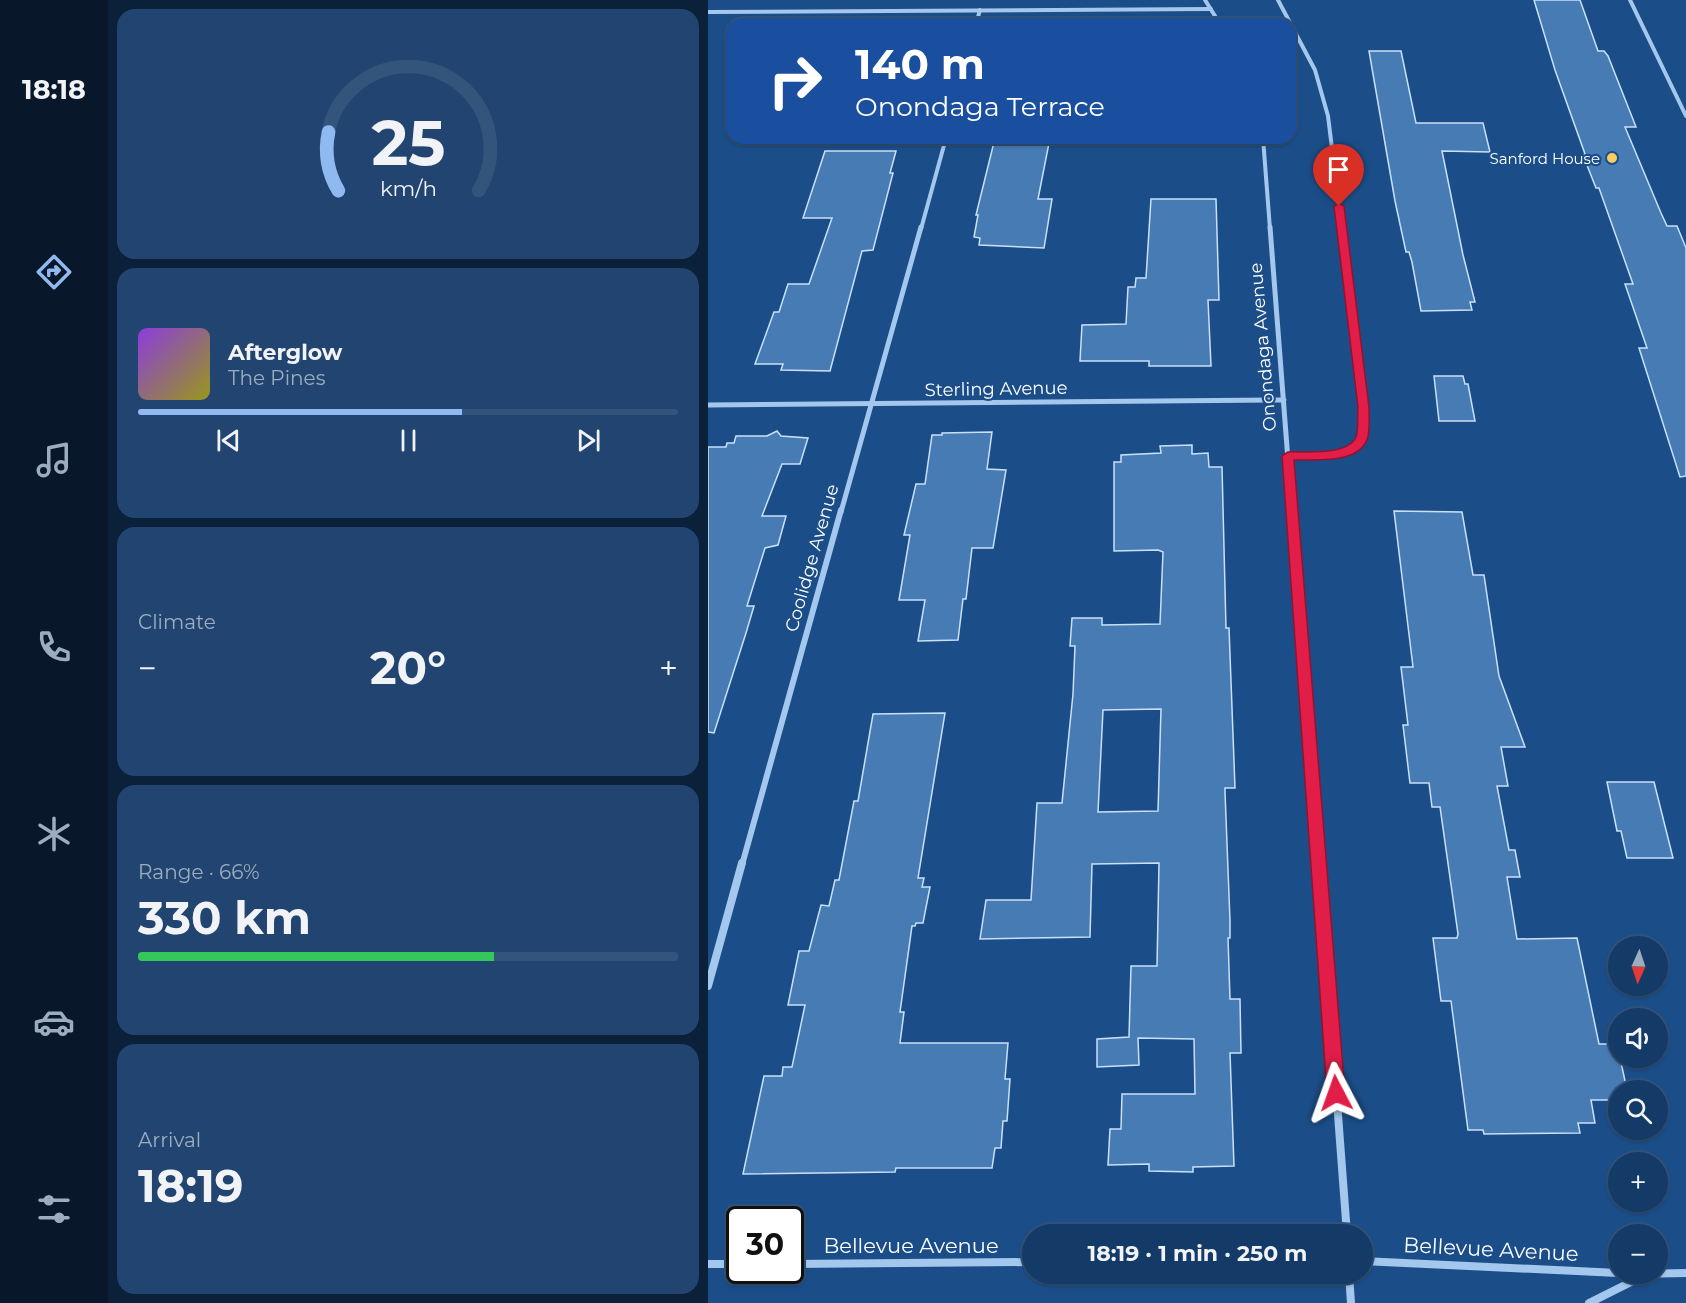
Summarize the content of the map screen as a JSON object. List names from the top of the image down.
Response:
{
  "streets": {
    "street": [
      "Onondaga Avenue",
      "Sterling Avenue",
      "Coolidge Avenue",
      "Bellevue Avenue"
    ]
  },
  "crossings": [
    ["Onondaga Avenue", "Sterling Avenue"],
    ["Sterling Avenue", "Coolidge Avenue"]
  ],
  "places": ["Sanford House"],
  "north": "bottom",
  "page": {
    "tabs": "18:18",
    "turn": ["140 m", "Onondaga Terrace"],
    "song": ["Afterglow", "The Pines"],
    "tile": [
      "Climate",
      ["Range · 66%", "330 km"],
      ["Arrival", "18:19"]
    ],
    "heat": ["−", "20°", "+"],
    "map_buttons": ["+", "−"],
    "limit": "30",
    "trip": "18:19 · 1 min · 250 m",
    "gauge": ["25", "km/h"]
  }
}
